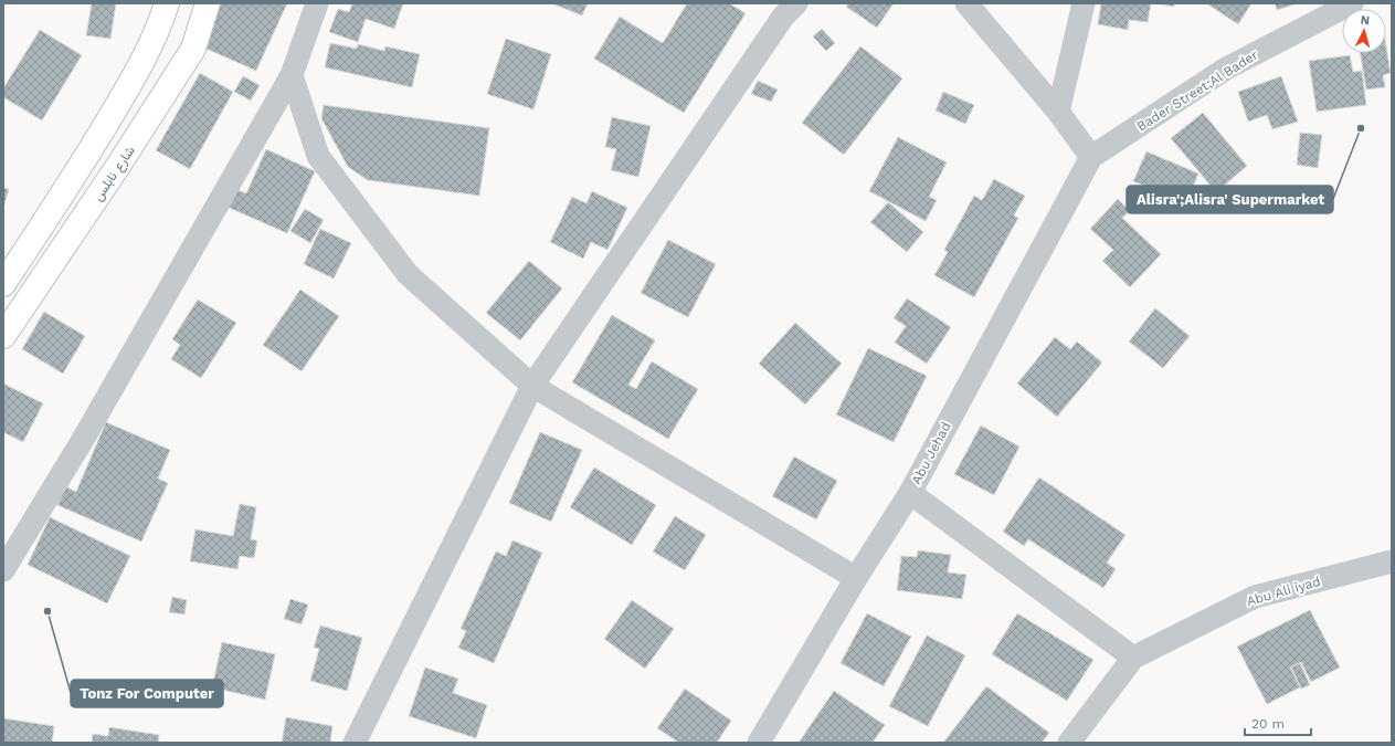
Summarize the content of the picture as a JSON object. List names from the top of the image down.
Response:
{
  "streets": {
    "main road": ["شارع نابلس"],
    "street": ["Bader Street;Al Bader", "Abu Jehad", "Abu Ali iyad"]
  },
  "crossings": [
    ["Bader Street;Al Bader", "Abu Jehad"]
  ],
  "places": ["Alisra';Alisra' Supermarket", "Tonz For Computer"],
  "scale_bar": "20 m",
  "north": "top"
}
